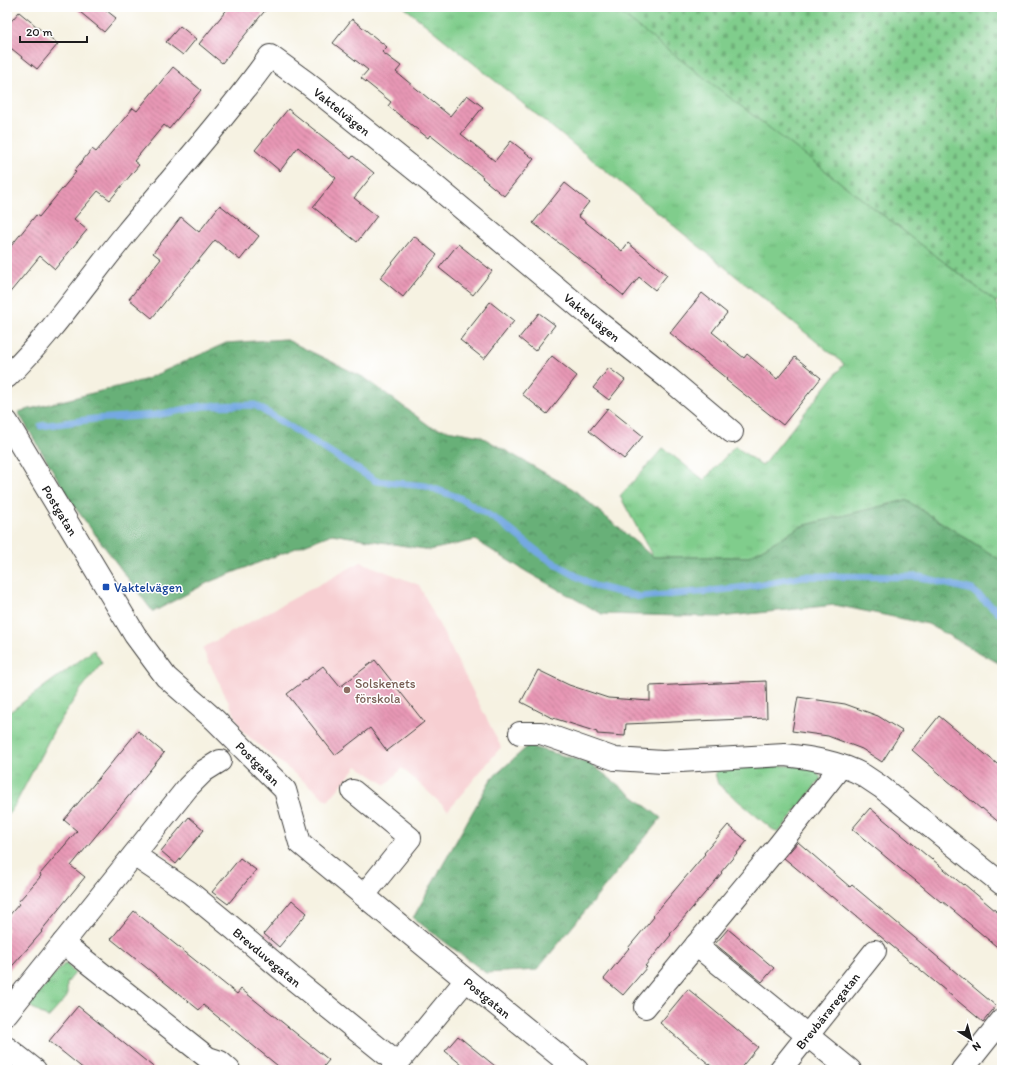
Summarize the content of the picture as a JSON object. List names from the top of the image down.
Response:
{
  "streets": {
    "street": [
      "Vaktelvägen",
      "Postgatan",
      "Brevduvegatan",
      "Brevbäraregatan"
    ]
  },
  "crossings": [
    ["Postgatan", "Brevduvegatan"]
  ],
  "places": {
    "transit": ["Vaktelvägen"],
    "other": ["Solskenets förskola"]
  },
  "scale_bar": "20 m",
  "north": "bottom right"
}
